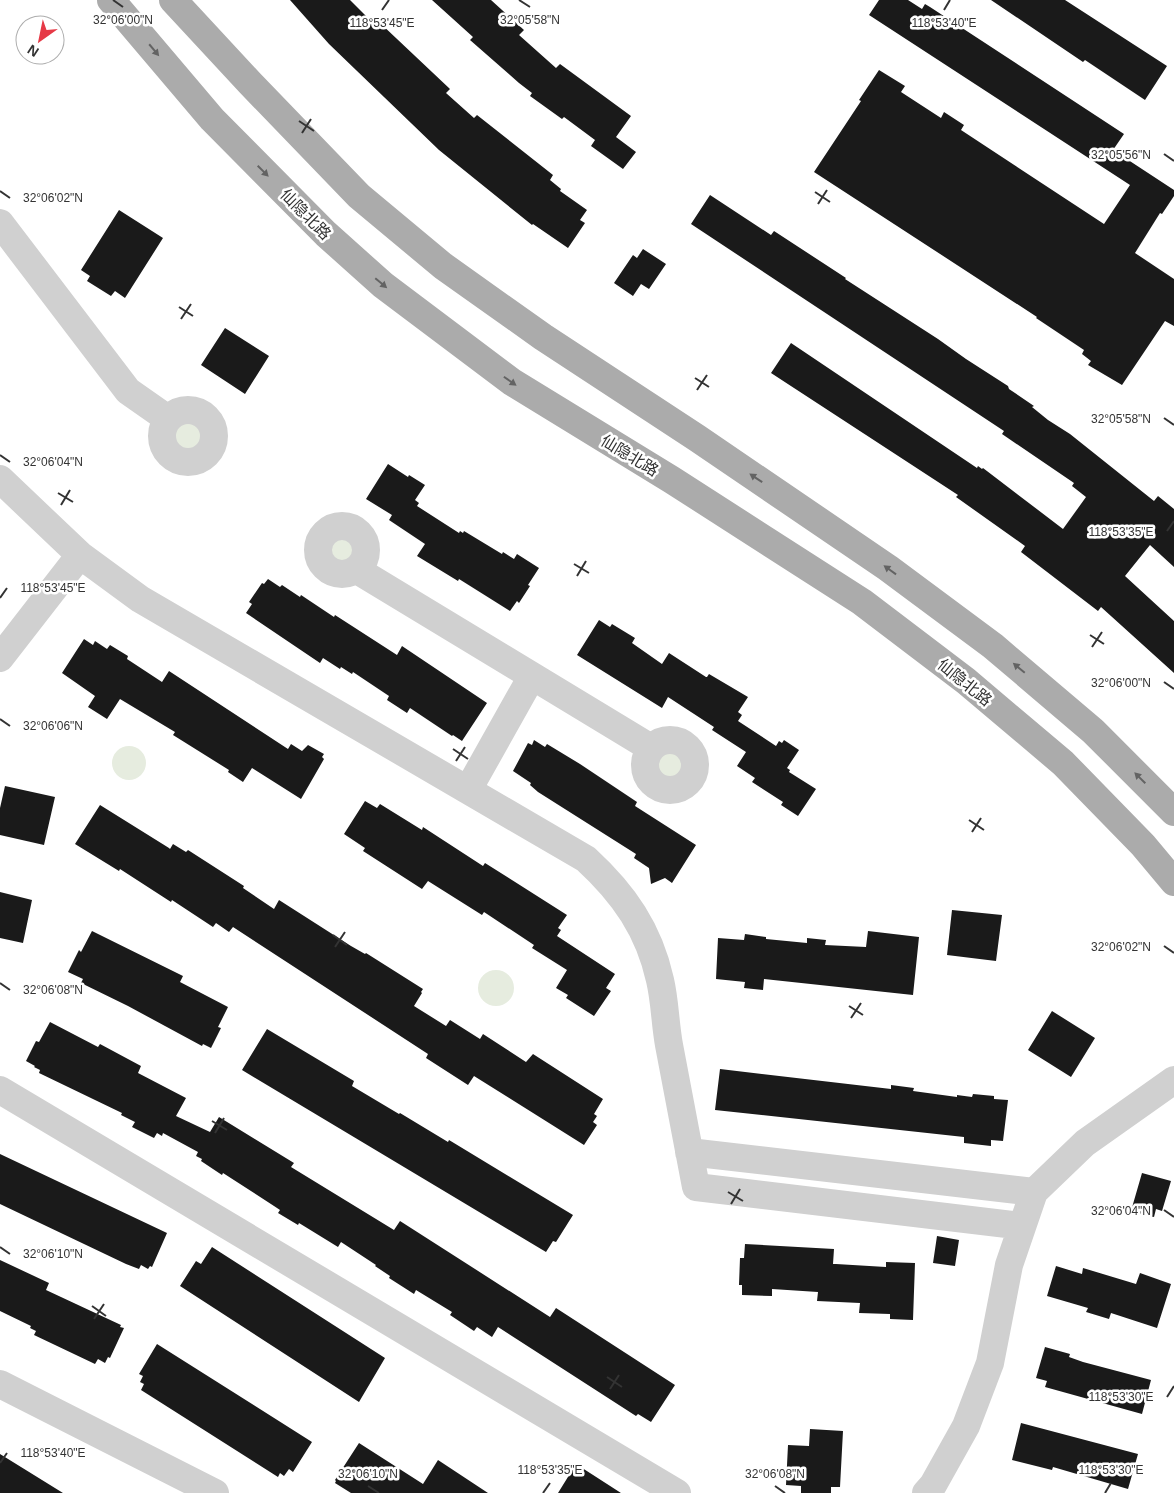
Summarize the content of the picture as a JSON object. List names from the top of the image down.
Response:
{
  "streets": {
    "main road": ["仙隐北路"]
  },
  "north": "bottom left",
  "coordinates": [
    "32°06'00\"N",
    "32°05'58\"N",
    "118°53'45\"E",
    "118°53'40\"E",
    "32°05'56\"N",
    "32°06'02\"N",
    "32°06'04\"N",
    "118°53'35\"E",
    "32°06'06\"N",
    "32°06'08\"N",
    "32°06'10\"N",
    "118°53'30\"E"
  ]
}
